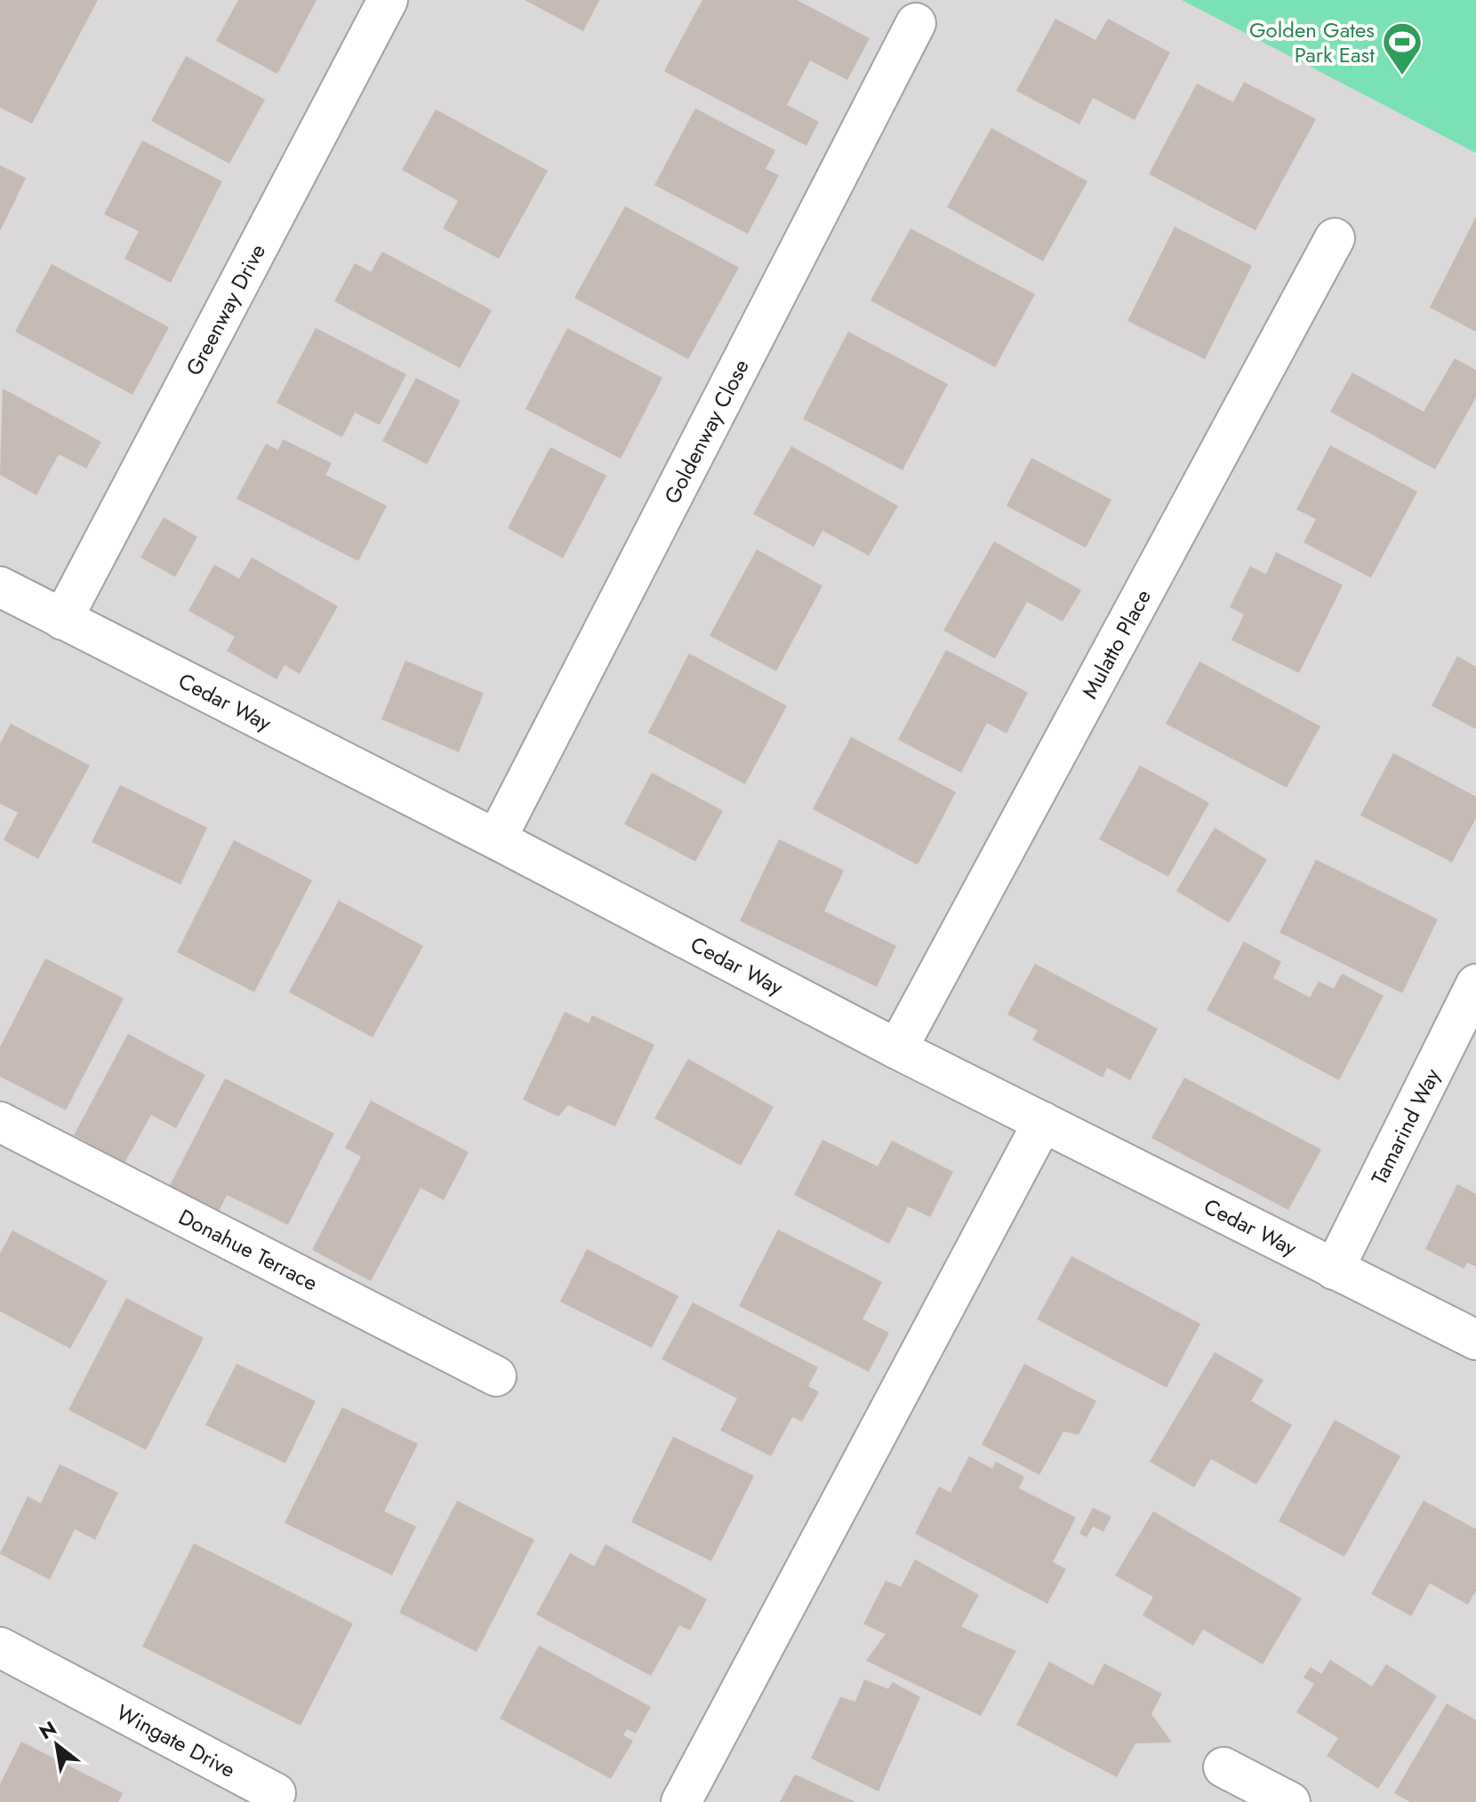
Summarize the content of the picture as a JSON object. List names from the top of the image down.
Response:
{
  "streets": {
    "street": [
      "Greenway Drive",
      "Goldenway Close",
      "Mulatto Place",
      "Cedar Way",
      "Tamarind Way",
      "Donahue Terrace",
      "Wingate Drive"
    ]
  },
  "crossings": [
    ["Greenway Drive", "Cedar Way"],
    ["Goldenway Close", "Cedar Way"],
    ["Mulatto Place", "Cedar Way"],
    ["Cedar Way", "Tamarind Way"]
  ],
  "places": {
    "sports": ["Golden Gates Park East"]
  },
  "north": "top left"
}
